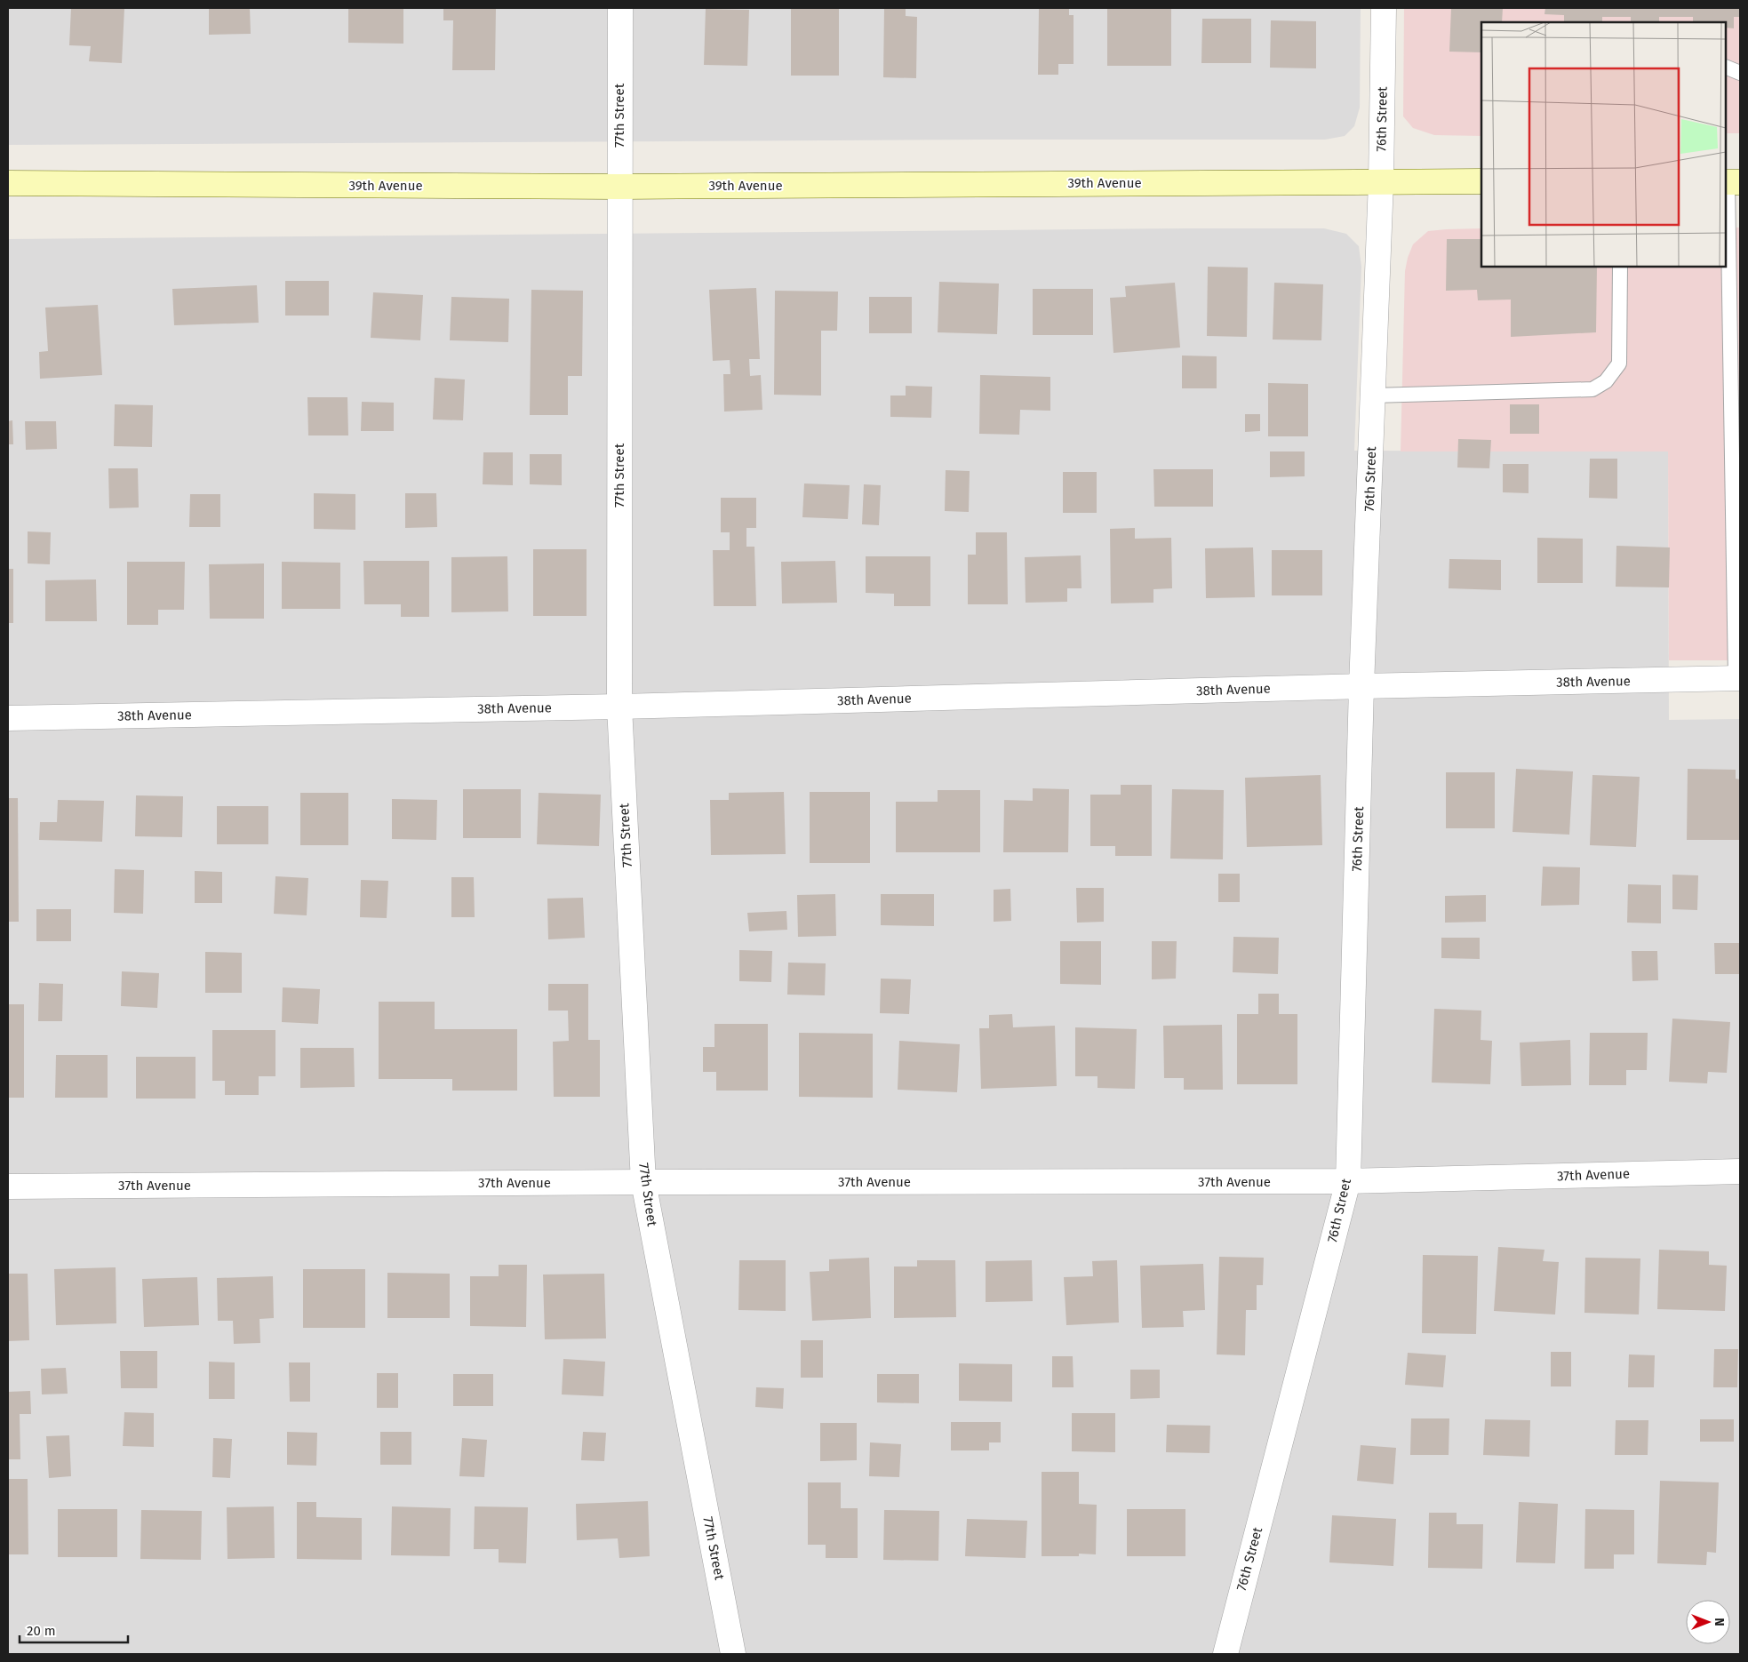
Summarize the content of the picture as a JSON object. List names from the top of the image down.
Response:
{
  "streets": {
    "main road": ["39th Avenue"],
    "street": [
      "77th Street",
      "76th Street",
      "38th Avenue",
      "37th Avenue"
    ]
  },
  "crossings": [
    ["77th Street", "39th Avenue"],
    ["77th Street", "38th Avenue"],
    ["77th Street", "37th Avenue"],
    ["76th Street", "39th Avenue"],
    ["76th Street", "38th Avenue"],
    ["76th Street", "37th Avenue"]
  ],
  "scale_bar": "20 m",
  "north": "right"
}
